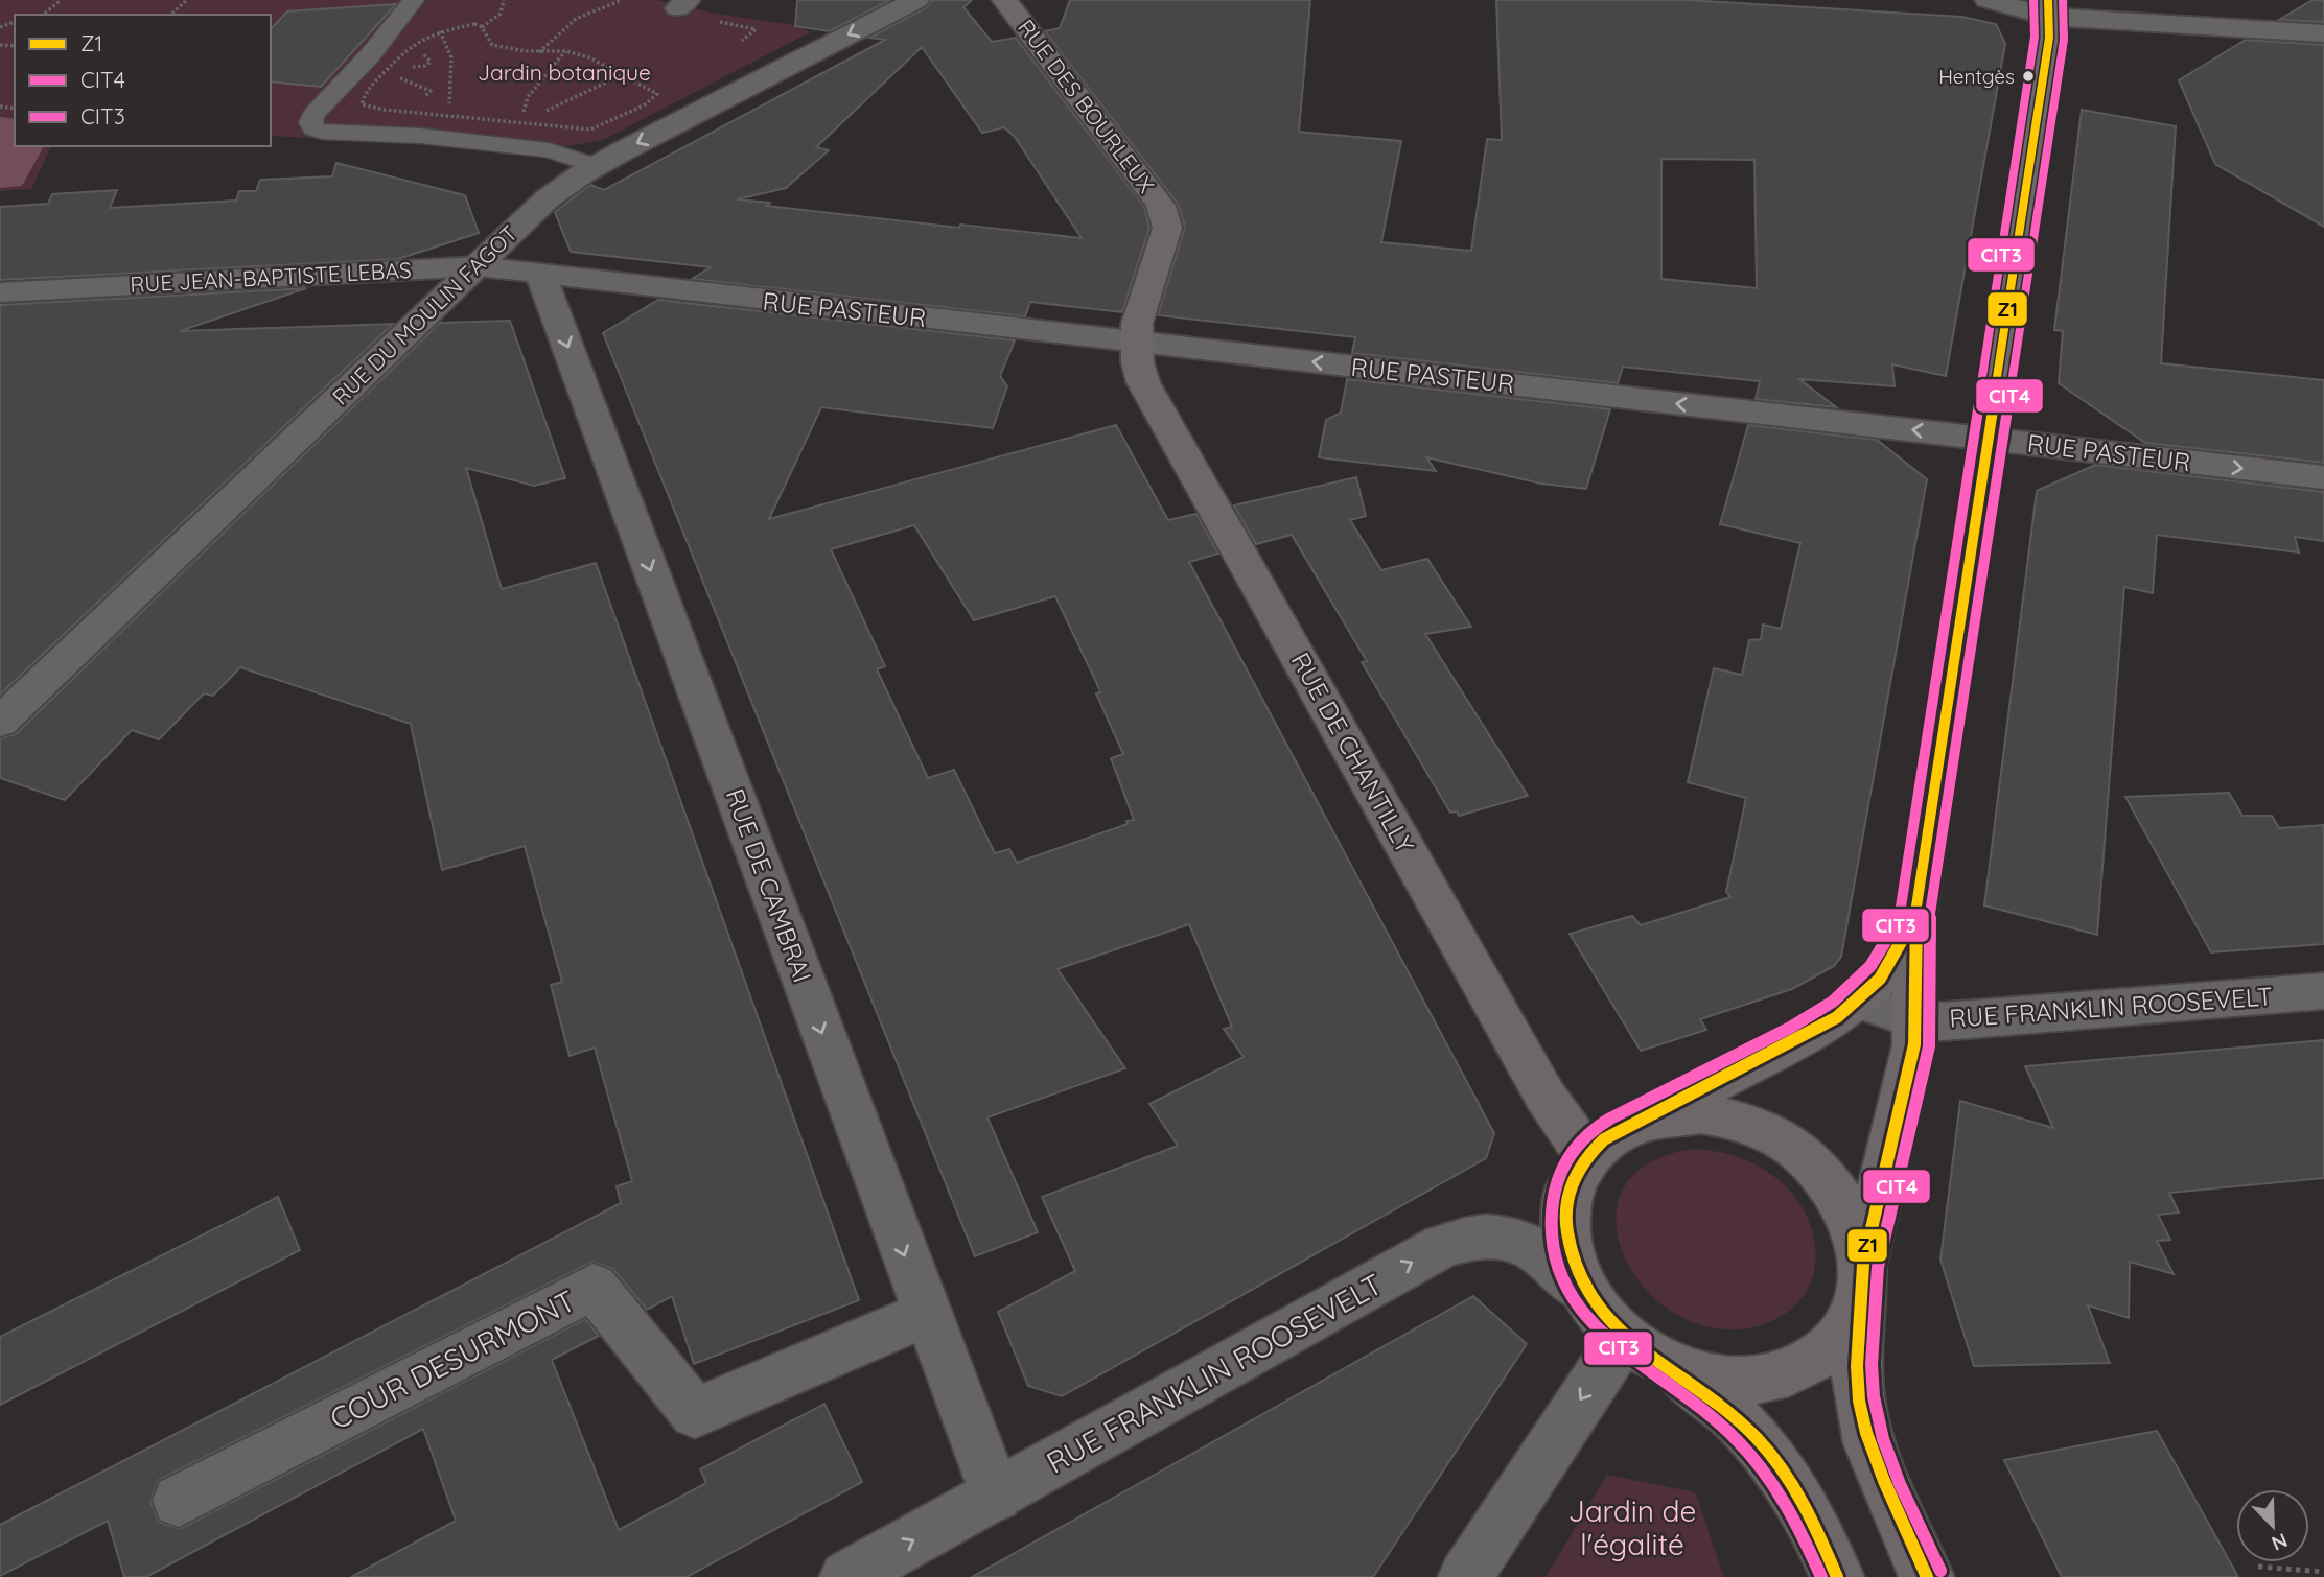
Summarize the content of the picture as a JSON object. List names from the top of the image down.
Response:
{
  "streets": {
    "main road": ["RUE DES BOURLEUX", "RUE DE CHANTILLY"],
    "street": [
      "RUE JEAN-BAPTISTE LEBAS",
      "RUE PASTEUR",
      "RUE DU MOULIN FAGOT",
      "RUE DE CAMBRAI",
      "RUE FRANKLIN ROOSEVELT",
      "COUR DESURMONT"
    ]
  },
  "crossings": [
    ["RUE DES BOURLEUX", "RUE PASTEUR"],
    ["RUE DES BOURLEUX", "RUE DE CHANTILLY"],
    ["RUE JEAN-BAPTISTE LEBAS", "RUE PASTEUR"],
    ["RUE JEAN-BAPTISTE LEBAS", "RUE DU MOULIN FAGOT"],
    ["RUE JEAN-BAPTISTE LEBAS", "RUE DE CAMBRAI"],
    ["RUE PASTEUR", "RUE DE CHANTILLY"],
    ["RUE PASTEUR", "RUE DE CAMBRAI"],
    ["RUE DE CAMBRAI", "RUE FRANKLIN ROOSEVELT"],
    ["RUE DE CAMBRAI", "COUR DESURMONT"]
  ],
  "one_way": ["RUE DE CAMBRAI", "RUE FRANKLIN ROOSEVELT"],
  "parks": ["Jardin botanique", "Jardin de l'égalité"],
  "places": ["Hentgès"],
  "lines": ["transit line Z1", "transit line CIT4", "transit line CIT3"],
  "legend": ["Z1", "CIT4", "CIT3"],
  "north": "bottom right"
}
